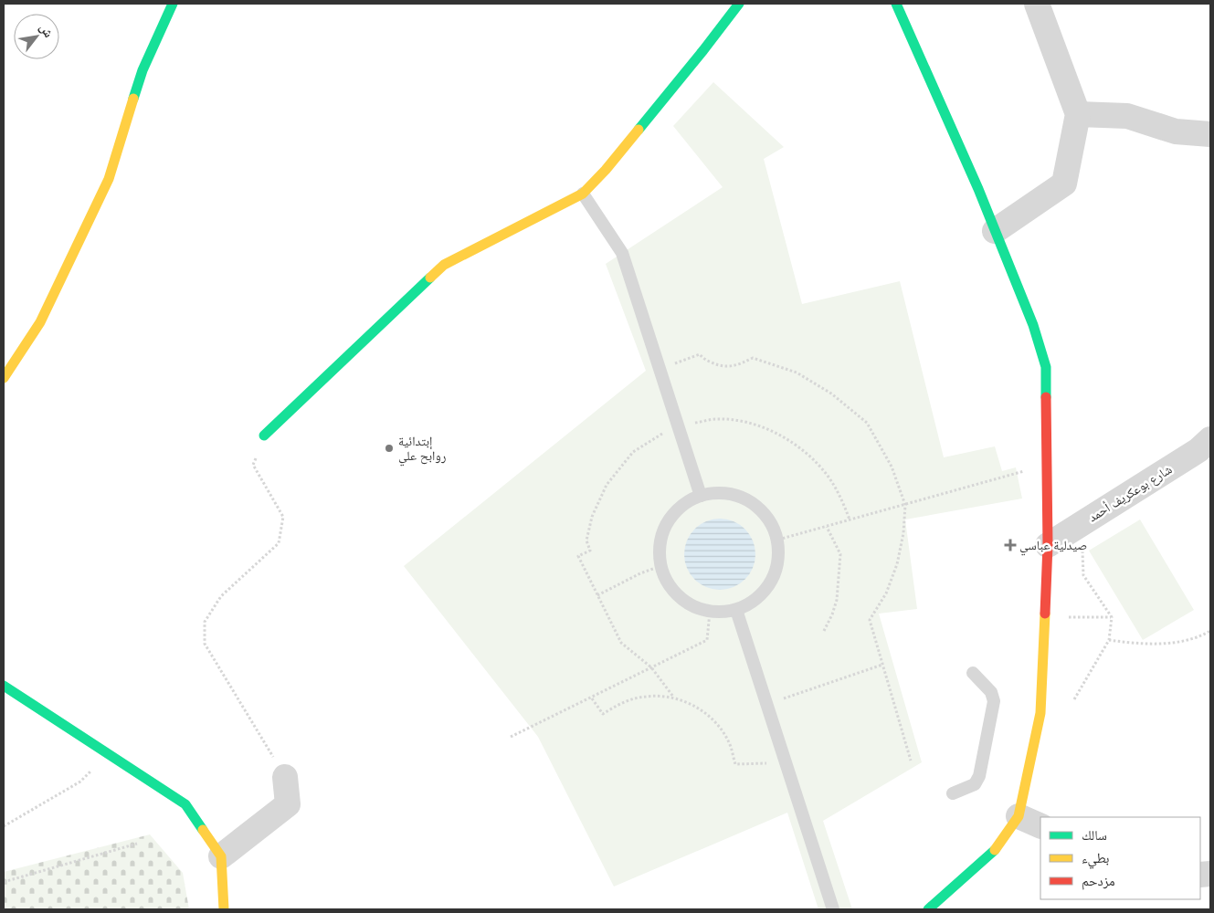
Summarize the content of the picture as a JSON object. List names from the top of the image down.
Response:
{
  "streets": {
    "street": ["شارع بوعكريف أحمد"]
  },
  "places": {
    "other": ["إبتدائية روابح علي"],
    "health": ["صيدلية عباسي"]
  },
  "legend": ["سالك", "بطيء", "مزدحم"],
  "north": "top right"
}
